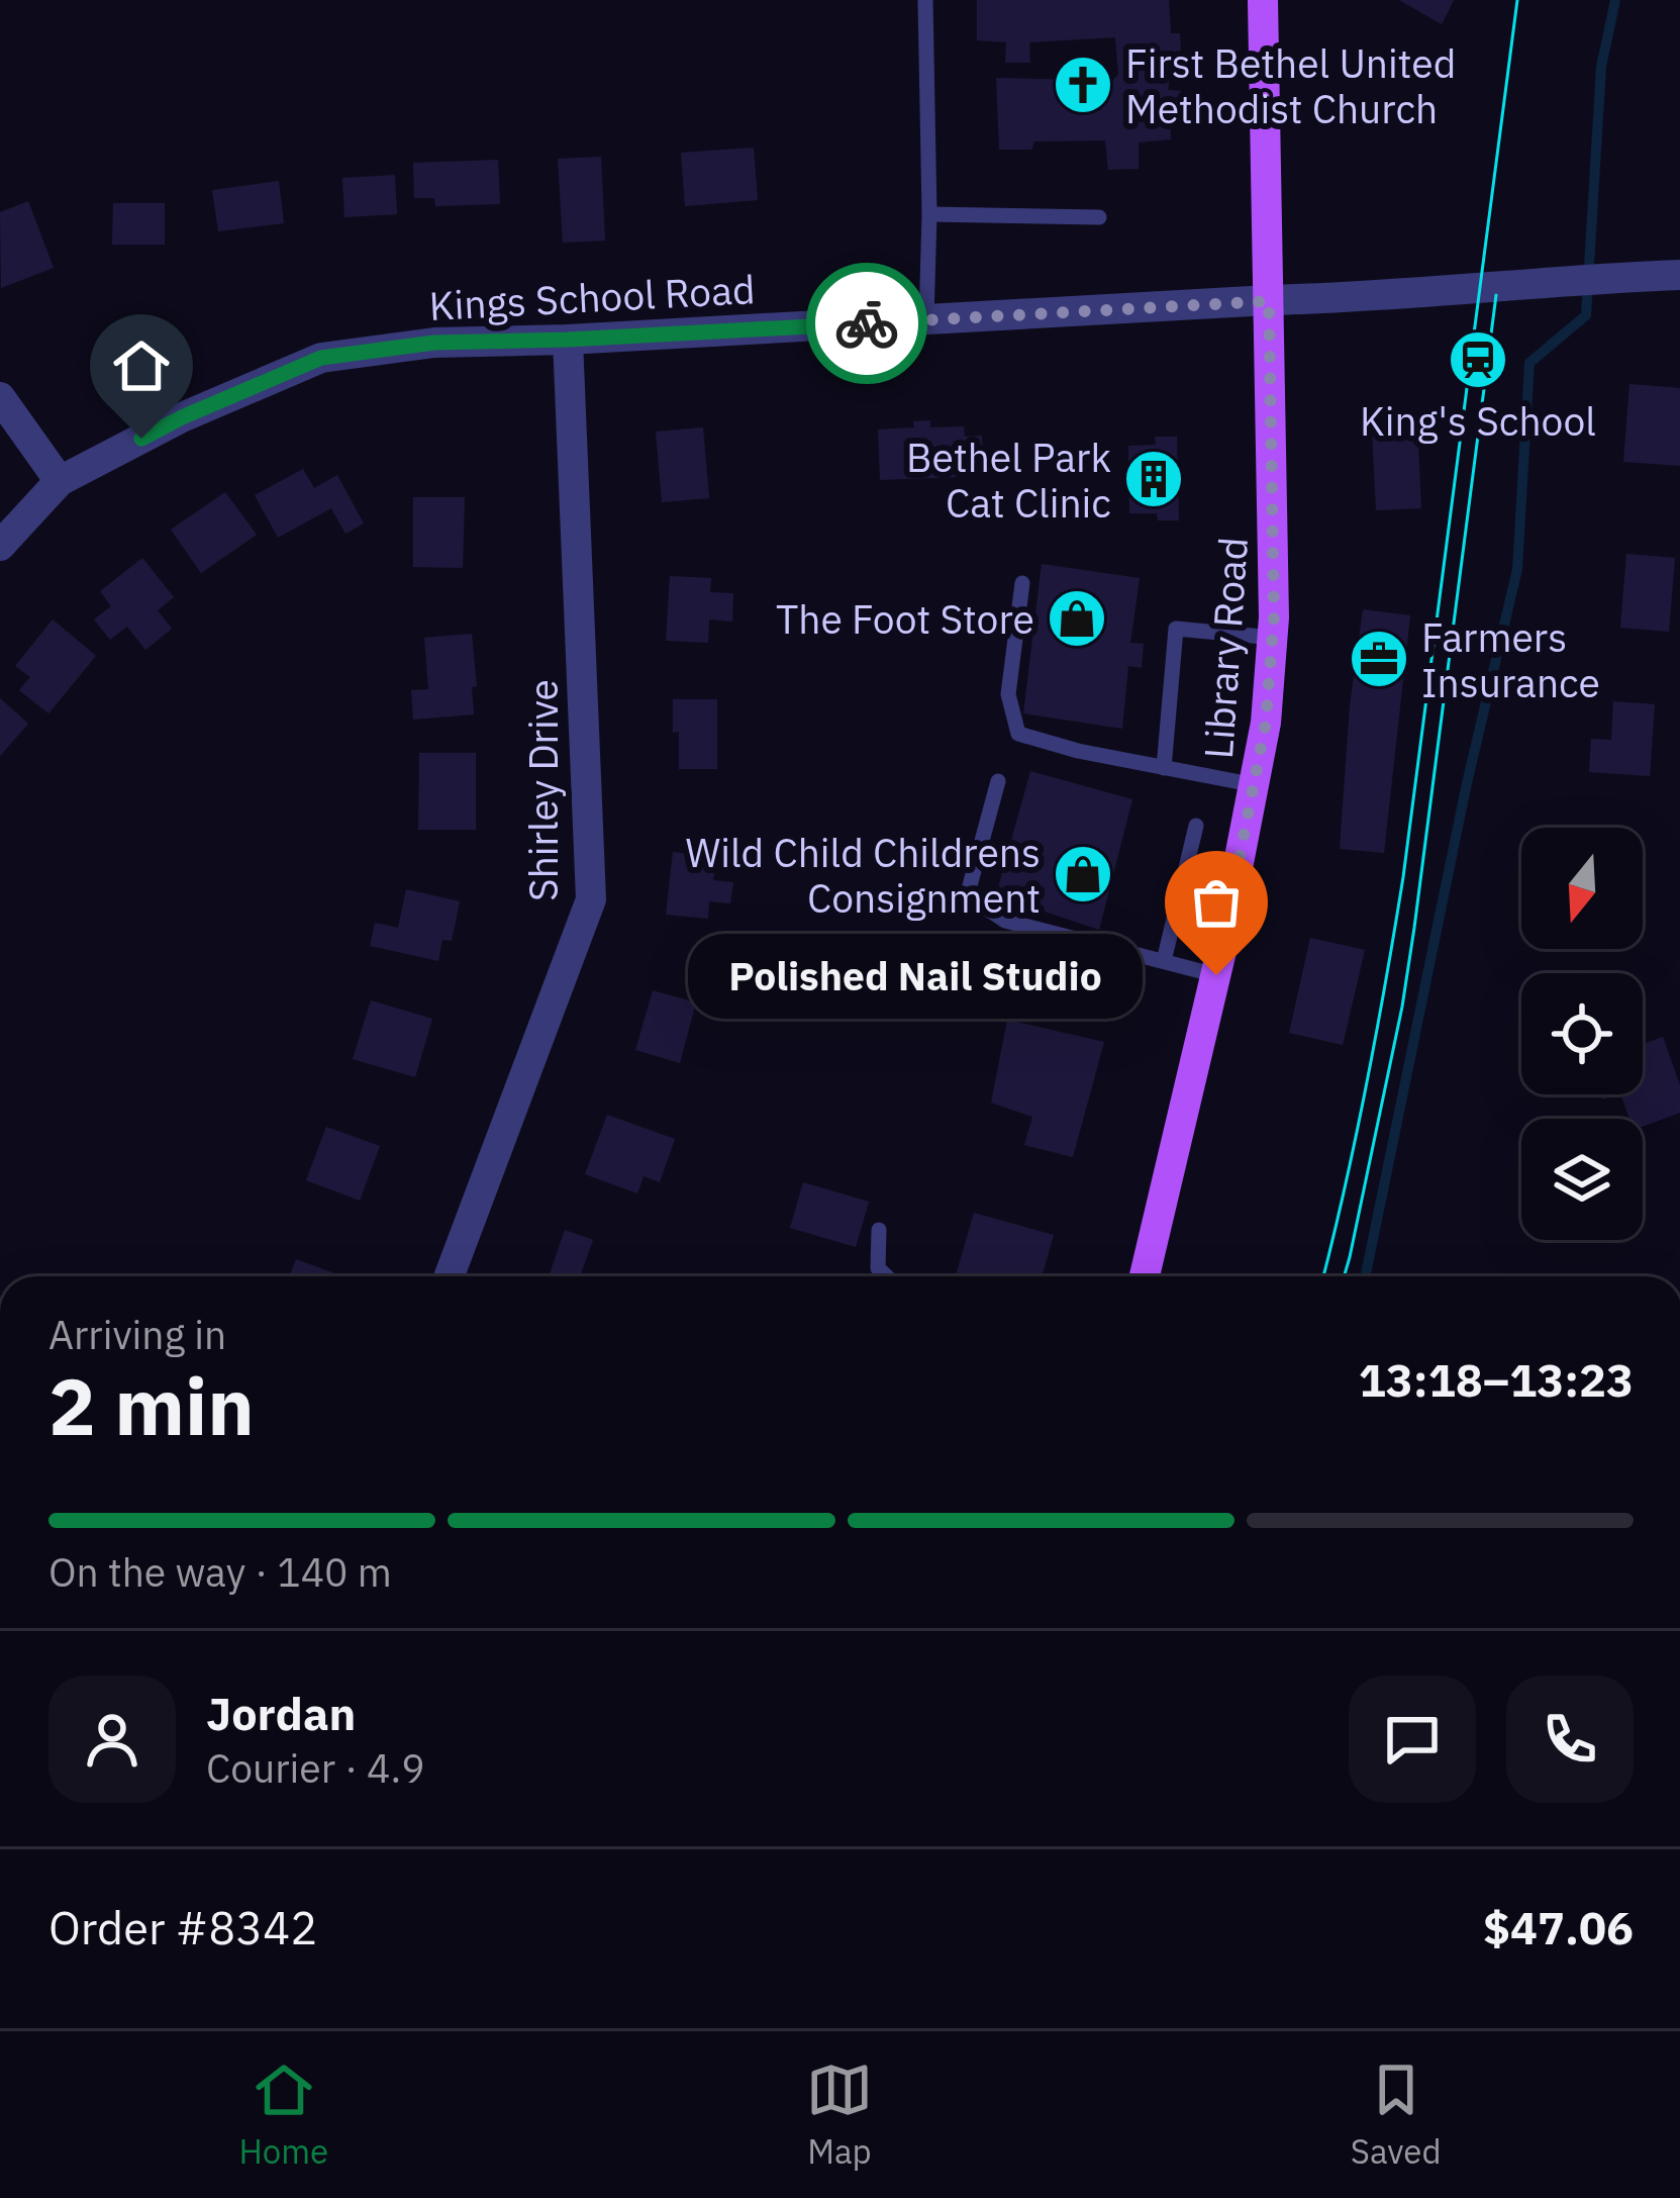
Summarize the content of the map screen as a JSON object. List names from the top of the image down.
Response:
{
  "streets": {
    "main road": ["Library Road"],
    "street": ["Kings School Road", "Shirley Drive"]
  },
  "crossings": [
    ["Kings School Road", "Library Road"],
    ["Kings School Road", "Shirley Drive"]
  ],
  "places": {
    "church": ["First Bethel United Methodist Church"],
    "station": ["King's School"],
    "building": ["Bethel Park Cat Clinic"],
    "shop": ["The Foot Store", "Wild Child Childrens Consignment"],
    "office": ["Farmers Insurance"],
    "other": ["Polished Nail Studio"]
  },
  "north": "bottom",
  "page": {
    "bubble": "Polished Nail Studio",
    "heading": ["2 min", "Arriving in", "13:18–13:23"],
    "panel": [
      "Jordan",
      "Courier · 4.9",
      "Order #8342",
      "$47.06"
    ],
    "bar": "On the way · 140 m",
    "tabs": ["Home", "Map", "Saved"]
  }
}
